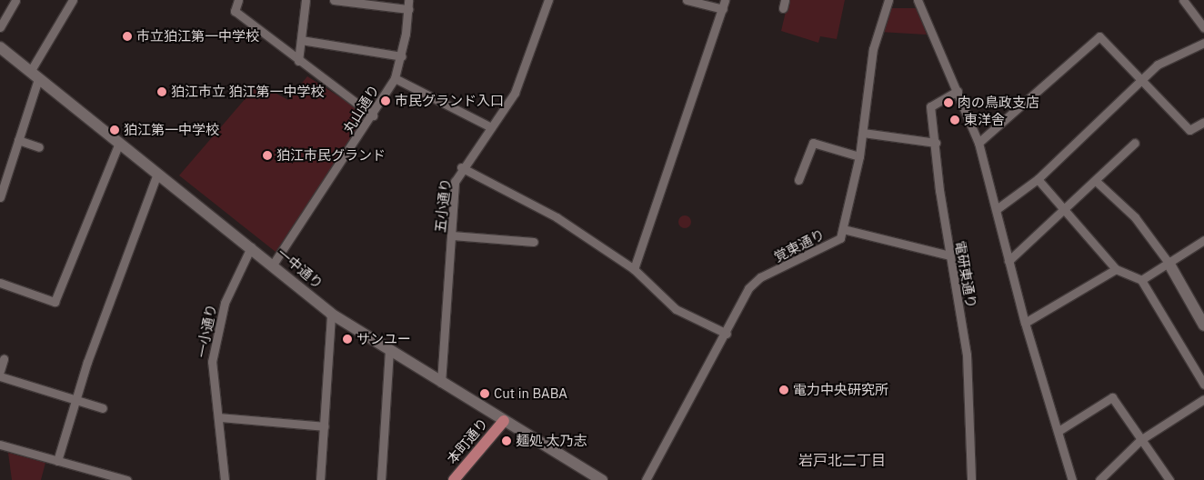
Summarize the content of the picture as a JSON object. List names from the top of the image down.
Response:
{
  "streets": {
    "main road": ["本町通り"],
    "street": [
      "丸山通り",
      "五小通り",
      "覚東通り",
      "一中通り",
      "電研東通り",
      "一小通り"
    ]
  },
  "crossings": [
    ["丸山通り", "一中通り"],
    ["五小通り", "一中通り"],
    ["一中通り", "一小通り"],
    ["一中通り", "本町通り"]
  ],
  "districts": ["岩戸北二丁目"],
  "places": [
    "市立狛江第一中学校",
    "狛江市立 狛江第一中学校",
    "市民グランド入口",
    "肉の鳥政支店",
    "東洋舎",
    "狛江第一中学校",
    "狛江市民グランド",
    "サンユー",
    "電力中央研究所",
    "Cut in BABA",
    "麺処 太乃志"
  ]
}
